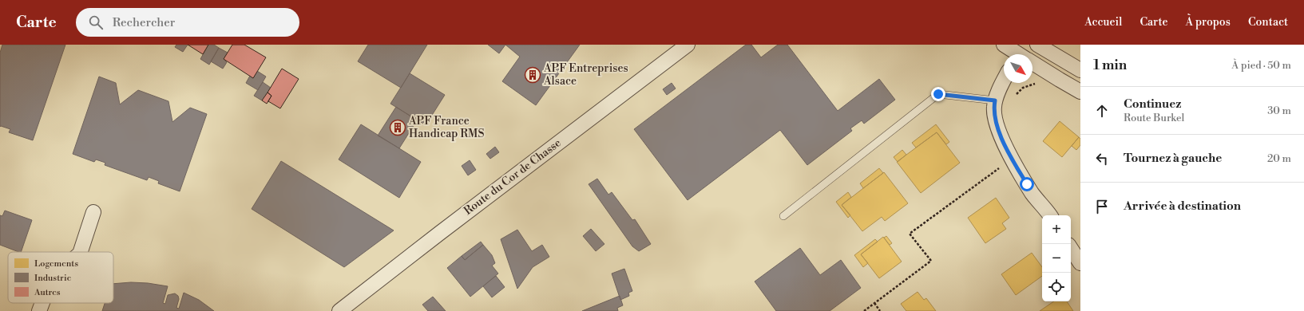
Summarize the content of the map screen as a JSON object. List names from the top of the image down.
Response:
{
  "streets": {
    "street": ["Route du Cor de Chasse"]
  },
  "places": {
    "building": ["APF Entreprises Alsace", "APF France Handicap RMS"]
  },
  "legend": ["Logements", "Industrie", "Autres"],
  "north": "bottom right",
  "page": {
    "header": "Carte",
    "search": "Rechercher",
    "nav": [
      "Accueil",
      "Carte",
      "À propos",
      "Contact"
    ],
    "heading": ["1 min", "À pied · 50 m"],
    "list": [
      ["Continuez", "Route Burkel", "30 m"],
      ["Tournez à gauche", "20 m"],
      "Arrivée à destination"
    ],
    "map_buttons": ["+", "−"]
  }
}
